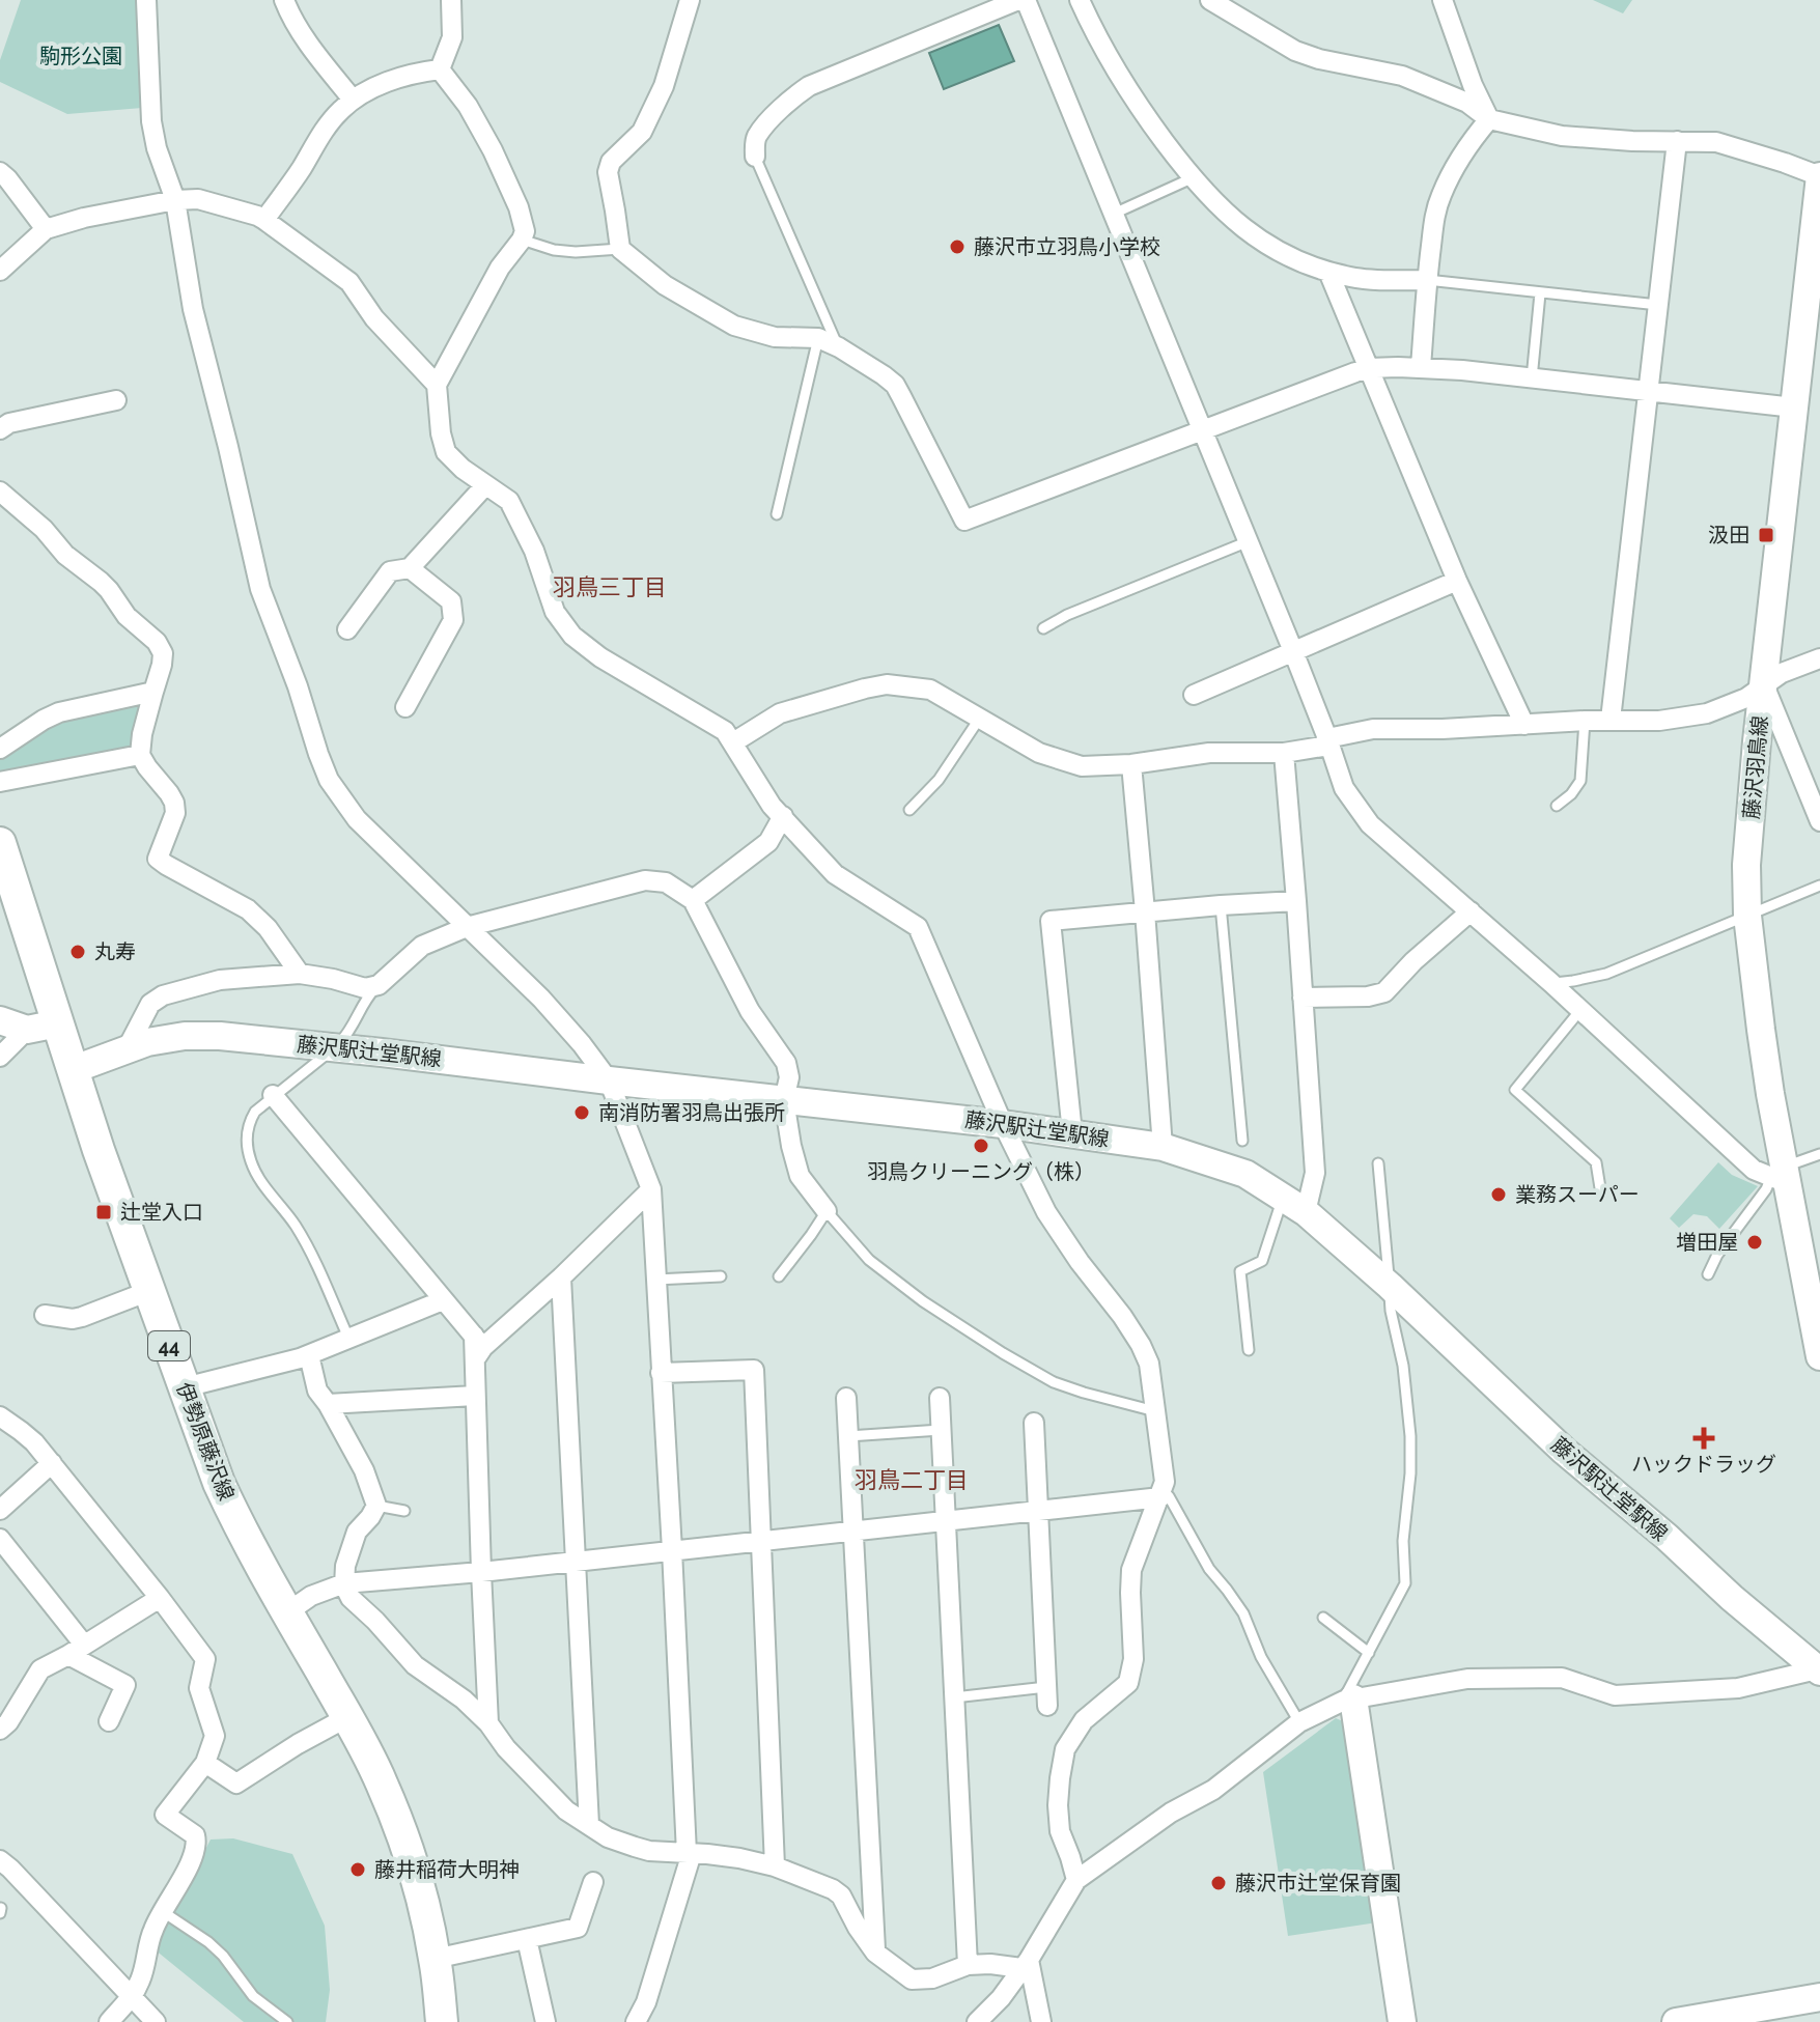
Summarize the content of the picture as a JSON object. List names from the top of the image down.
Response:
{
  "streets": {
    "main road": [
      "藤沢羽鳥線",
      "藤沢駅辻堂駅線",
      "44",
      "伊勢原藤沢線"
    ]
  },
  "crossings": [
    ["藤沢駅辻堂駅線", "伊勢原藤沢線"]
  ],
  "districts": ["羽鳥三丁目", "羽鳥二丁目"],
  "parks": ["駒形公園"],
  "places": {
    "other": [
      "藤沢市立羽鳥小学校",
      "丸寿",
      "南消防署羽鳥出張所",
      "羽鳥クリーニング（株）",
      "業務スーパー",
      "増田屋",
      "藤井稲荷大明神",
      "藤沢市辻堂保育園"
    ],
    "transit": ["汲田", "辻堂入口"],
    "health": ["ハックドラッグ"]
  }
}
